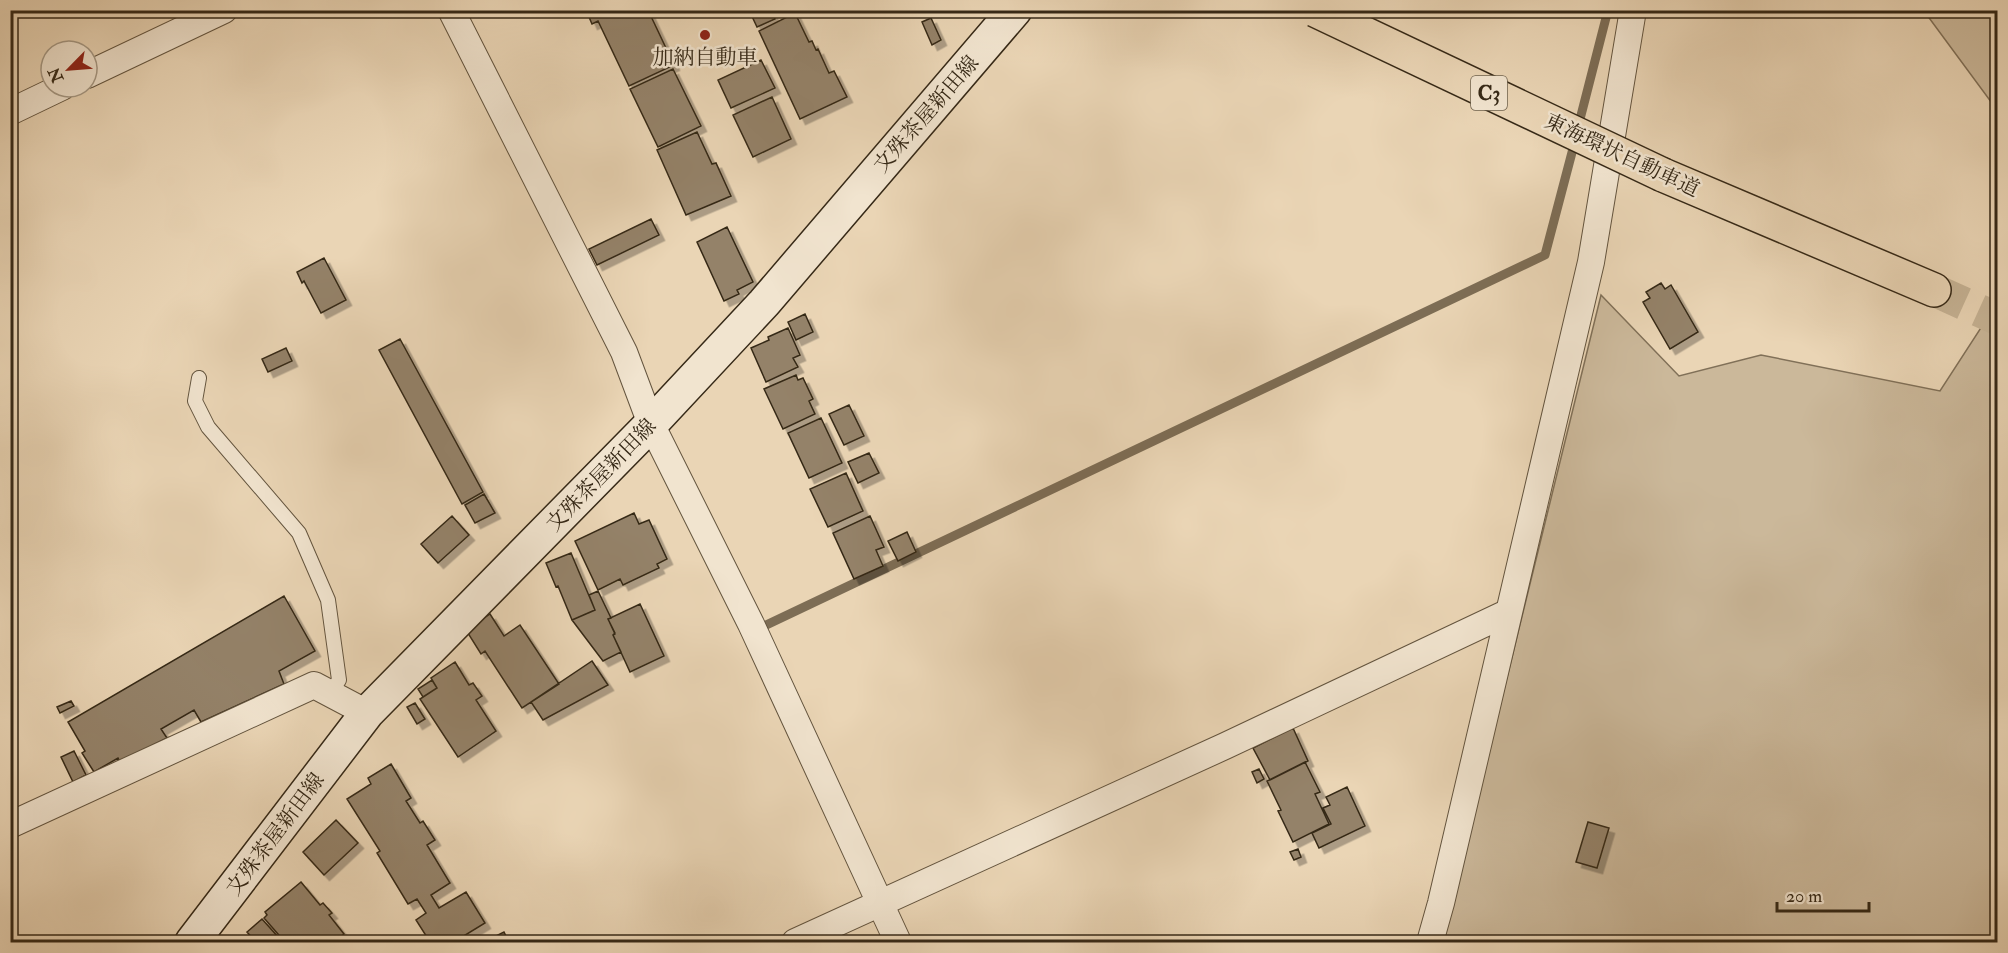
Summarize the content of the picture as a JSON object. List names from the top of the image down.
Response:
{
  "streets": {
    "highway": ["C3", "東海環状自動車道"],
    "main road": ["文殊茶屋新田線"]
  },
  "places": ["加納自動車"],
  "scale_bar": "20 m",
  "north": "bottom left"
}
